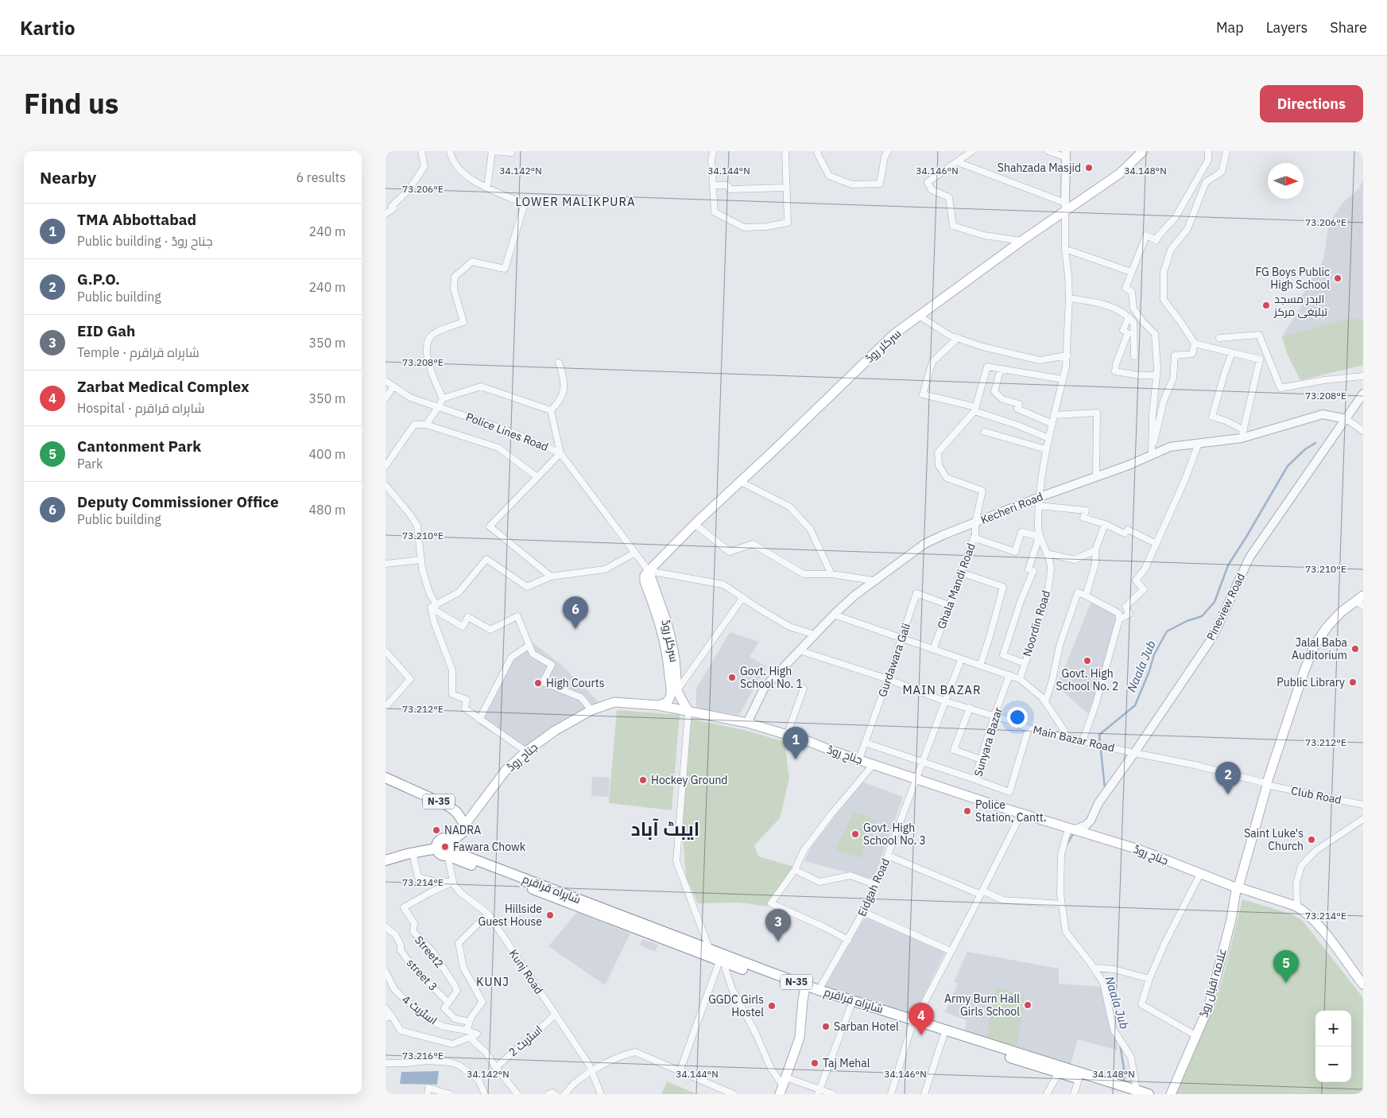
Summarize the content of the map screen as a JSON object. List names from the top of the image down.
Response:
{
  "streets": {
    "highway": ["N-35", "شاہراہ قراقرم"],
    "main road": ["سرکلر روڈ", "جناح روڈ", "علامہ اقبال روڈ"],
    "street": [
      "Police Lines Road",
      "Kecheri Road",
      "Ghala Mandi Road",
      "Pineview Road",
      "Noordin Road",
      "Gurdawara Gali",
      "Main Bazar Road",
      "Sunyara Bazar",
      "Club Road",
      "Eidgah Road",
      "Street2",
      "Kunj Road",
      "street 3",
      "اسٹریٹ 4",
      "اسٹریٹ 2"
    ]
  },
  "crossings": [
    ["سرکلر روڈ", "Police Lines Road"],
    ["سرکلر روڈ", "Noordin Road"],
    ["سرکلر روڈ", "جناح روڈ"],
    ["Kecheri Road", "Ghala Mandi Road"],
    ["Kecheri Road", "Pineview Road"],
    ["Kecheri Road", "Noordin Road"],
    ["Kecheri Road", "Main Bazar Road"],
    ["Kecheri Road", "جناح روڈ"],
    ["Ghala Mandi Road", "Gurdawara Gali"],
    ["Pineview Road", "Main Bazar Road"],
    ["Gurdawara Gali", "Main Bazar Road"],
    ["Gurdawara Gali", "جناح روڈ"],
    ["Main Bazar Road", "Sunyara Bazar"],
    ["Main Bazar Road", "Club Road"],
    ["Main Bazar Road", "علامہ اقبال روڈ"],
    ["جناح روڈ", "N-35"],
    ["جناح روڈ", "Eidgah Road"],
    ["جناح روڈ", "علامہ اقبال روڈ"],
    ["Club Road", "علامہ اقبال روڈ"],
    ["Eidgah Road", "شاہراہ قراقرم"],
    ["شاہراہ قراقرم", "Kunj Road"],
    ["Street2", "Kunj Road"],
    ["Street2", "street 3"],
    ["Kunj Road", "اسٹریٹ 2"]
  ],
  "districts": [
    "LOWER MALIKPURA",
    "MAIN BAZAR",
    "ایبٹ آباد",
    "KUNJ"
  ],
  "water": ["Naala Jub"],
  "places": [
    "Shahzada Masjid",
    "FG Boys Public High School",
    "البدر مسجد تبلیغی مرکز",
    "Jalal Baba Auditorium",
    "Govt. High School No. 2",
    "Govt. High School No. 1",
    "Public Library",
    "High Courts",
    "Hockey Ground",
    "Police Station, Cantt.",
    "NADRA",
    "Govt. High School No. 3",
    "Saint Luke's Church",
    "Fawara Chowk",
    "Hillside Guest House",
    "Army Burn Hall Girls School",
    "GGDC Girls Hostel",
    "Sarban Hotel",
    "Taj Mehal"
  ],
  "north": "right",
  "page": {
    "header": "Kartio",
    "nav": ["Map", "Layers", "Share"],
    "title": "Find us",
    "buttons": "Directions",
    "heading": ["Nearby", "6 results"],
    "list": [
      {
        "mark": "1",
        "name": "TMA Abbottabad",
        "note": "Public building · جناح روڈ",
        "value": "240 m"
      },
      {
        "mark": "2",
        "name": "G.P.O.",
        "note": "Public building",
        "value": "240 m"
      },
      {
        "mark": "3",
        "name": "EID Gah",
        "note": "Temple · شاہراہ قراقرم",
        "value": "350 m"
      },
      {
        "mark": "4",
        "name": "Zarbat Medical Complex",
        "note": "Hospital · شاہراہ قراقرم",
        "value": "350 m"
      },
      {
        "mark": "5",
        "name": "Cantonment Park",
        "note": "Park",
        "value": "400 m"
      },
      {
        "mark": "6",
        "name": "Deputy Commissioner Office",
        "note": "Public building",
        "value": "480 m"
      }
    ],
    "pins": [
      "6",
      "1",
      "2",
      "3",
      "5",
      "4"
    ],
    "map_buttons": ["+", "−"]
  },
  "coordinates": [
    "34.142°N",
    "34.144°N",
    "34.146°N",
    "34.148°N",
    "73.206°E",
    "73.208°E",
    "73.210°E",
    "73.212°E",
    "73.214°E",
    "73.216°E"
  ]
}
